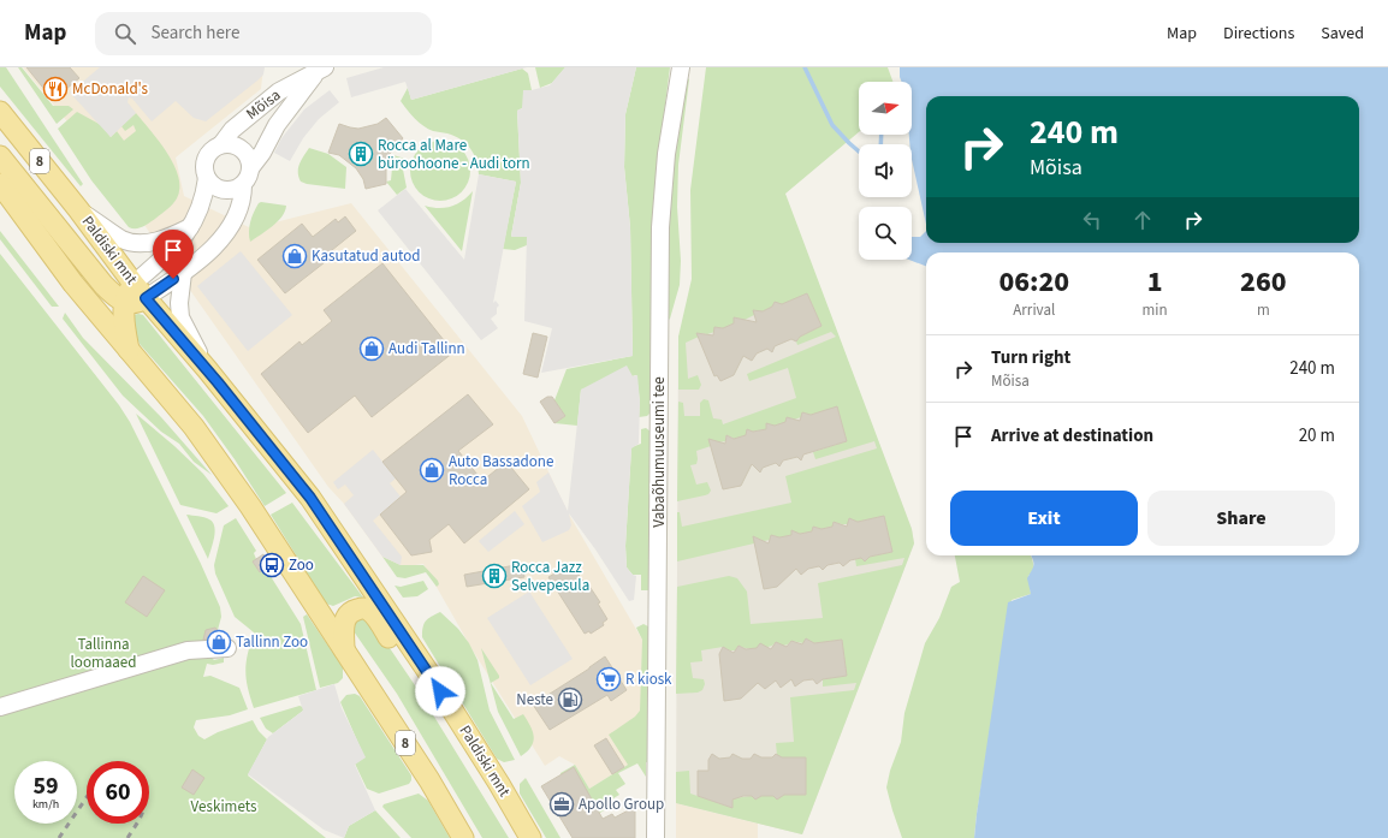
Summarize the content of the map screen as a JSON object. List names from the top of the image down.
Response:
{
  "streets": {
    "main road": ["8", "Paldiski mnt"],
    "street": ["Mõisa", "Vabaõhumuuseumi tee"]
  },
  "parks": ["Tallinna loomaaed", "Veskimets"],
  "places": {
    "restaurant": ["McDonald's"],
    "building": ["Rocca al Mare büroohoone - Audi torn", "Rocca Jazz Selvepesula"],
    "shop": [
      "Kasutatud autod",
      "Audi Tallinn",
      "Auto Bassadone Rocca",
      "Tallinn Zoo"
    ],
    "bus stop": ["Zoo"],
    "supermarket": ["R kiosk"],
    "fuel station": ["Neste"],
    "office": ["Apollo Group"]
  },
  "north": "right",
  "page": {
    "header": "Map",
    "search": "Search here",
    "nav": ["Map", "Directions", "Saved"],
    "turn": ["240 m", "Mõisa"],
    "eta": [
      "06:20",
      "Arrival",
      "1",
      "min",
      "260",
      "m"
    ],
    "list": [
      {
        "name": "Turn right",
        "note": "Mõisa",
        "value": "240 m"
      },
      {
        "name": "Arrive at destination",
        "value": "20 m"
      }
    ],
    "buttons": ["Exit", "Share"],
    "speed": "59 km/h",
    "limit": "60"
  }
}
